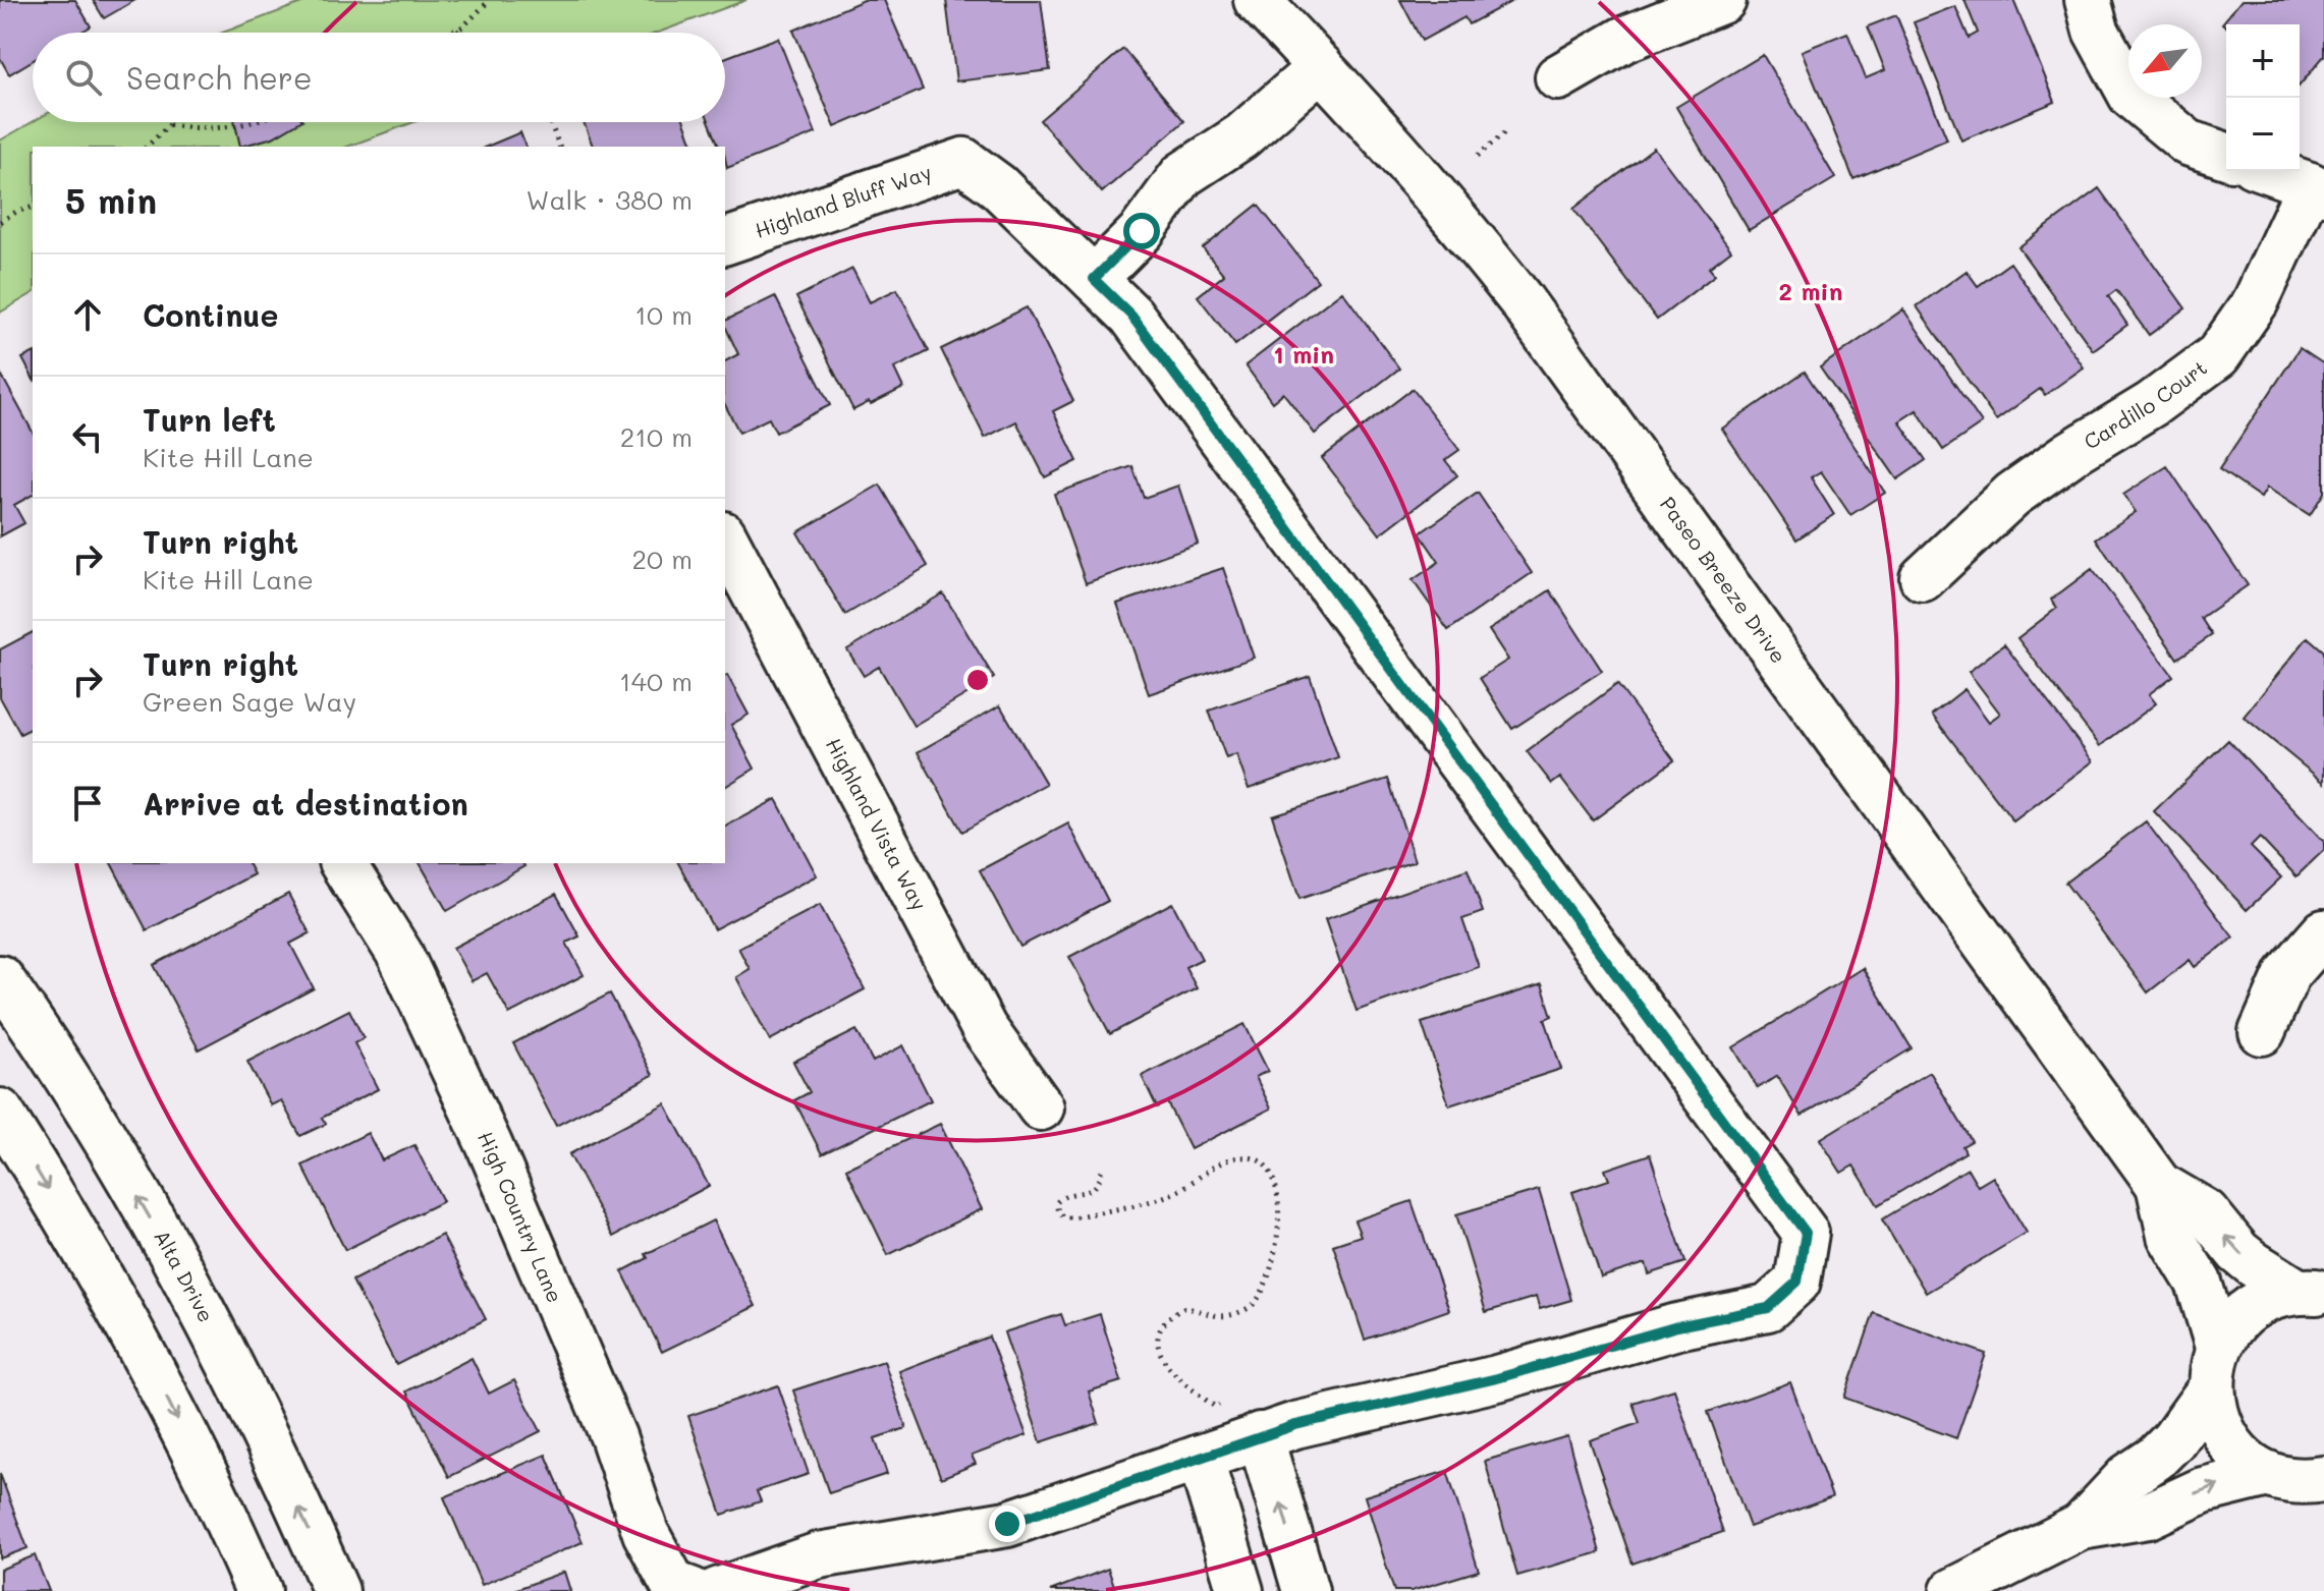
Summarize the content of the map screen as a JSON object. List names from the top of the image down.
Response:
{
  "streets": {
    "street": [
      "Highland Bluff Way",
      "Cardillo Court",
      "Paseo Breeze Drive",
      "Highland Vista Way",
      "High Country Lane",
      "Alta Drive"
    ]
  },
  "north": "bottom left",
  "page": {
    "map_buttons": ["+", "−"],
    "search": "Search here",
    "heading": ["5 min", "Walk · 380 m"],
    "list": [
      ["Continue", "10 m"],
      ["Turn left", "Kite Hill Lane", "210 m"],
      ["Turn right", "Kite Hill Lane", "20 m"],
      ["Turn right", "Green Sage Way", "140 m"],
      "Arrive at destination"
    ]
  },
  "rings": ["2 min", "1 min"]
}
